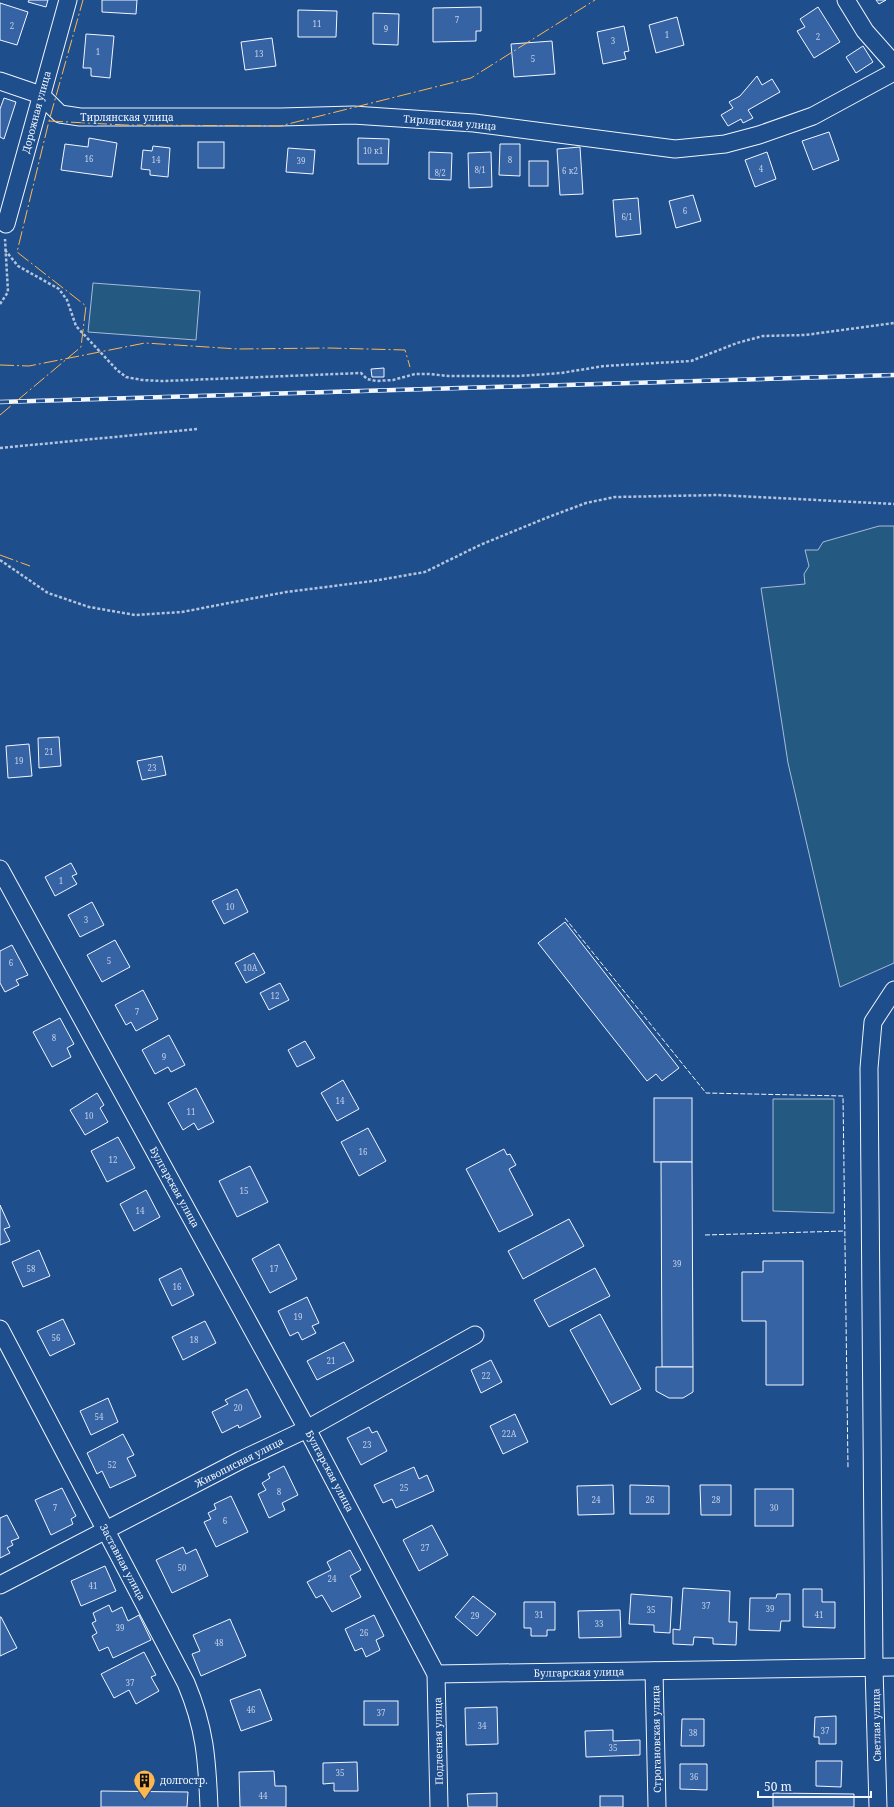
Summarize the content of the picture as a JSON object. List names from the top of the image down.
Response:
{
  "streets": {
    "street": [
      "Дорожная улица",
      "Тирлянская улица",
      "Булгарская улица",
      "Живописная улица",
      "Заставная улица",
      "Светлая улица",
      "Строгановская улица",
      "Подлесная улица"
    ]
  },
  "crossings": [
    ["Дорожная улица", "Тирлянская улица"],
    ["Булгарская улица", "Живописная улица"],
    ["Булгарская улица", "Светлая улица"],
    ["Булгарская улица", "Строгановская улица"],
    ["Булгарская улица", "Подлесная улица"],
    ["Живописная улица", "Заставная улица"]
  ],
  "places": {
    "building": ["долгостр."]
  },
  "house_numbers": [
    "7",
    "11",
    "2",
    "9",
    "1",
    "2",
    "3",
    "1",
    "13",
    "5",
    "10 к1",
    "16",
    "14",
    "8",
    "39",
    "4",
    "8/1",
    "6 к2",
    "8/2",
    "6",
    "6/1",
    "21",
    "19",
    "23",
    "1",
    "10",
    "3",
    "5",
    "6",
    "10А",
    "12",
    "7",
    "8",
    "9",
    "14",
    "11",
    "10",
    "16",
    "12",
    "15",
    "14",
    "39",
    "58",
    "17",
    "16",
    "19",
    "56",
    "18",
    "21",
    "22",
    "20",
    "54",
    "22А",
    "23",
    "52",
    "25",
    "8",
    "24",
    "26",
    "28",
    "7",
    "30",
    "6",
    "27",
    "50",
    "24",
    "41",
    "37",
    "39",
    "35",
    "31",
    "41",
    "29",
    "33",
    "39",
    "26",
    "48",
    "37",
    "46",
    "37",
    "34",
    "37",
    "38",
    "35",
    "35",
    "36",
    "44"
  ],
  "scale_bar": "50 m"
}
